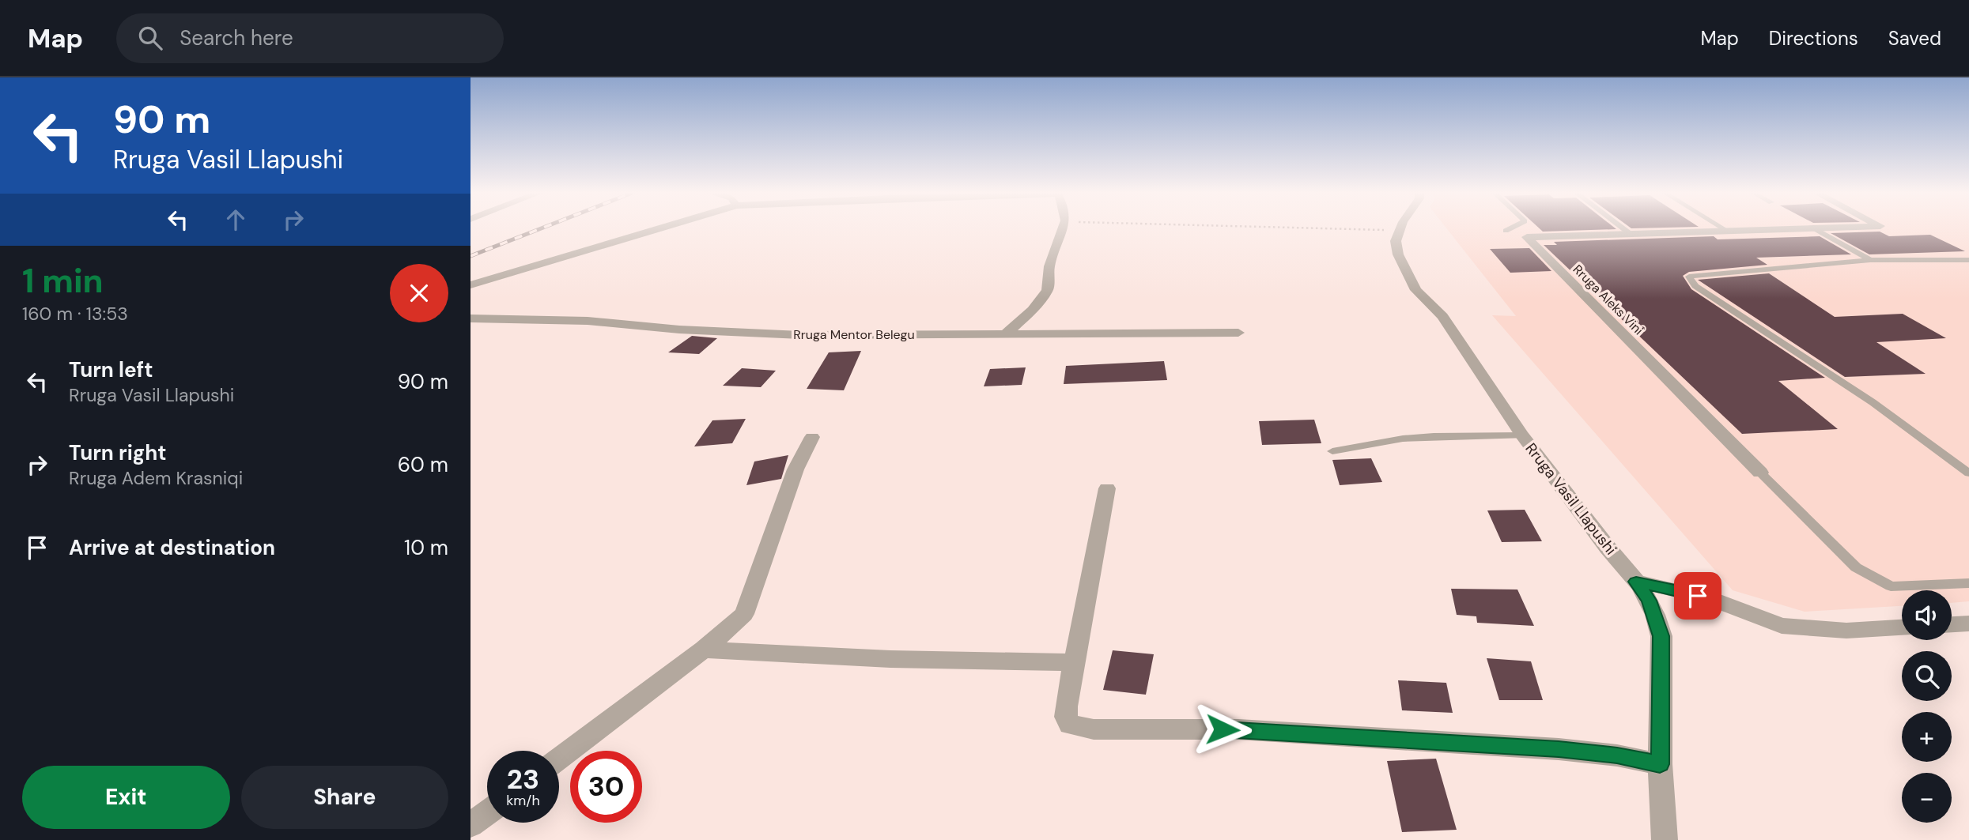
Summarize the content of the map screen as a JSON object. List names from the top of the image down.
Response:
{
  "streets": {
    "street": ["Rruga Aleks Vini", "Rruga Mentor Belegu", "Rruga Vasil Llapushi"]
  },
  "page": {
    "header": "Map",
    "search": "Search here",
    "nav": ["Map", "Directions", "Saved"],
    "turn": ["90 m", "Rruga Vasil Llapushi"],
    "heading": ["1 min", "160 m · 13:53"],
    "list": [
      {
        "name": "Turn left",
        "note": "Rruga Vasil Llapushi",
        "value": "90 m"
      },
      {
        "name": "Turn right",
        "note": "Rruga Adem Krasniqi",
        "value": "60 m"
      },
      {
        "name": "Arrive at destination",
        "value": "10 m"
      }
    ],
    "map_buttons": ["+", "−"],
    "speed": "23 km/h",
    "limit": "30",
    "buttons": ["Exit", "Share"]
  }
}
